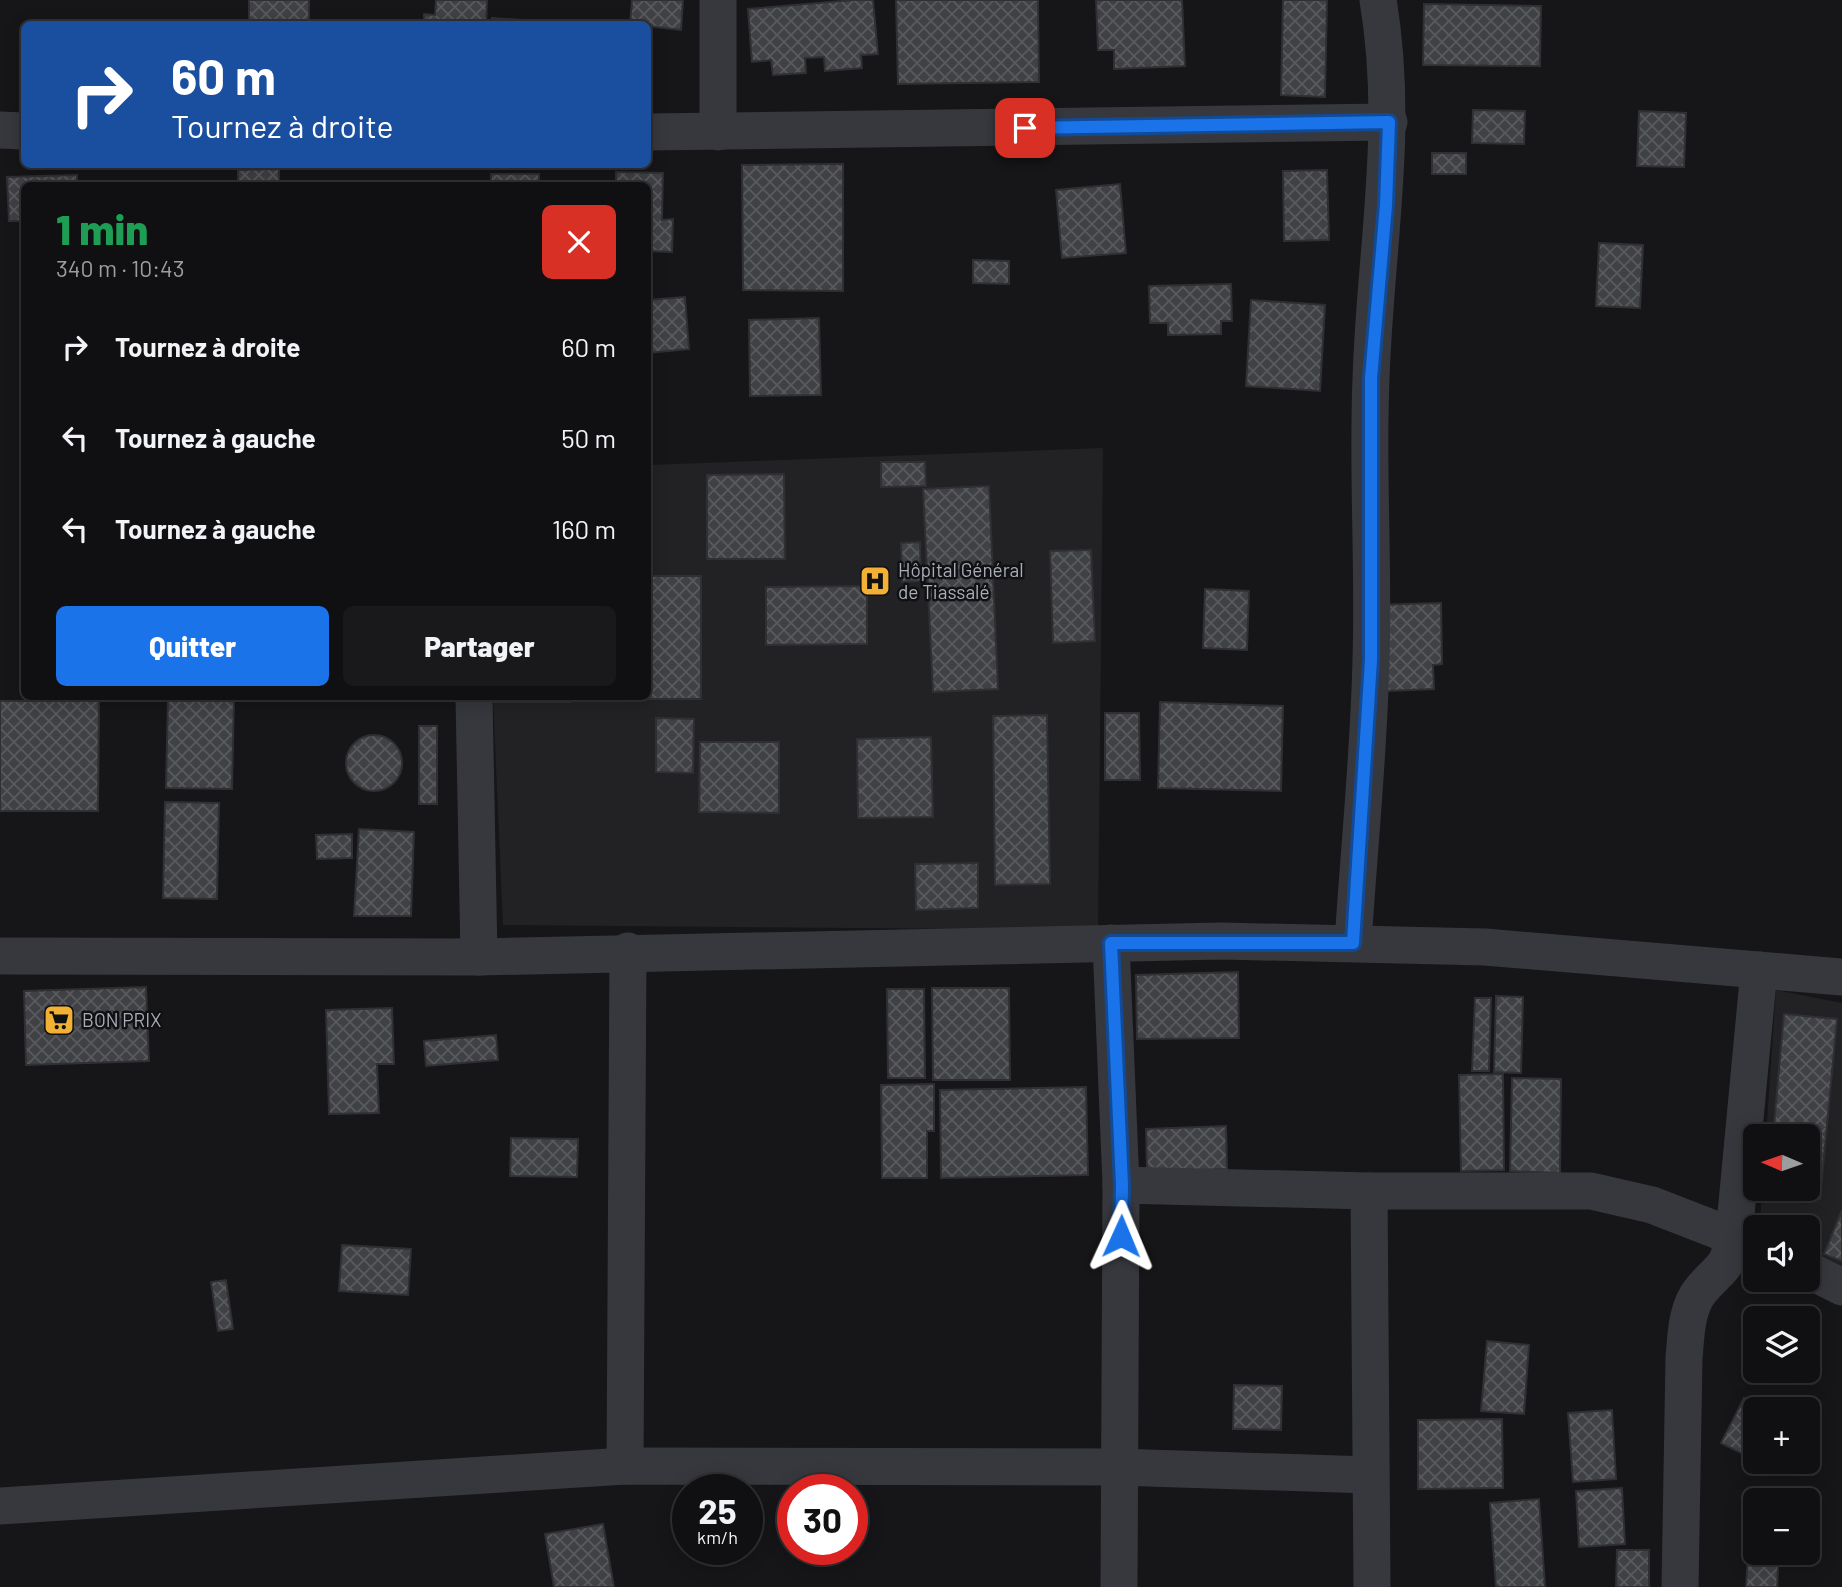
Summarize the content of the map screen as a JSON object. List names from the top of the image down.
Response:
{
  "places": {
    "hospital": ["Hôpital Général de Tiassalé"],
    "supermarket": ["BON PRIX"]
  },
  "north": "left",
  "page": {
    "turn": ["60 m", "Tournez à droite"],
    "heading": ["1 min", "340 m · 10:43"],
    "list": [
      {
        "name": "Tournez à droite",
        "value": "60 m"
      },
      {
        "name": "Tournez à gauche",
        "value": "50 m"
      },
      {
        "name": "Tournez à gauche",
        "value": "160 m"
      }
    ],
    "buttons": ["Quitter", "Partager"],
    "map_buttons": ["+", "−"],
    "speed": "25 km/h",
    "limit": "30"
  }
}
